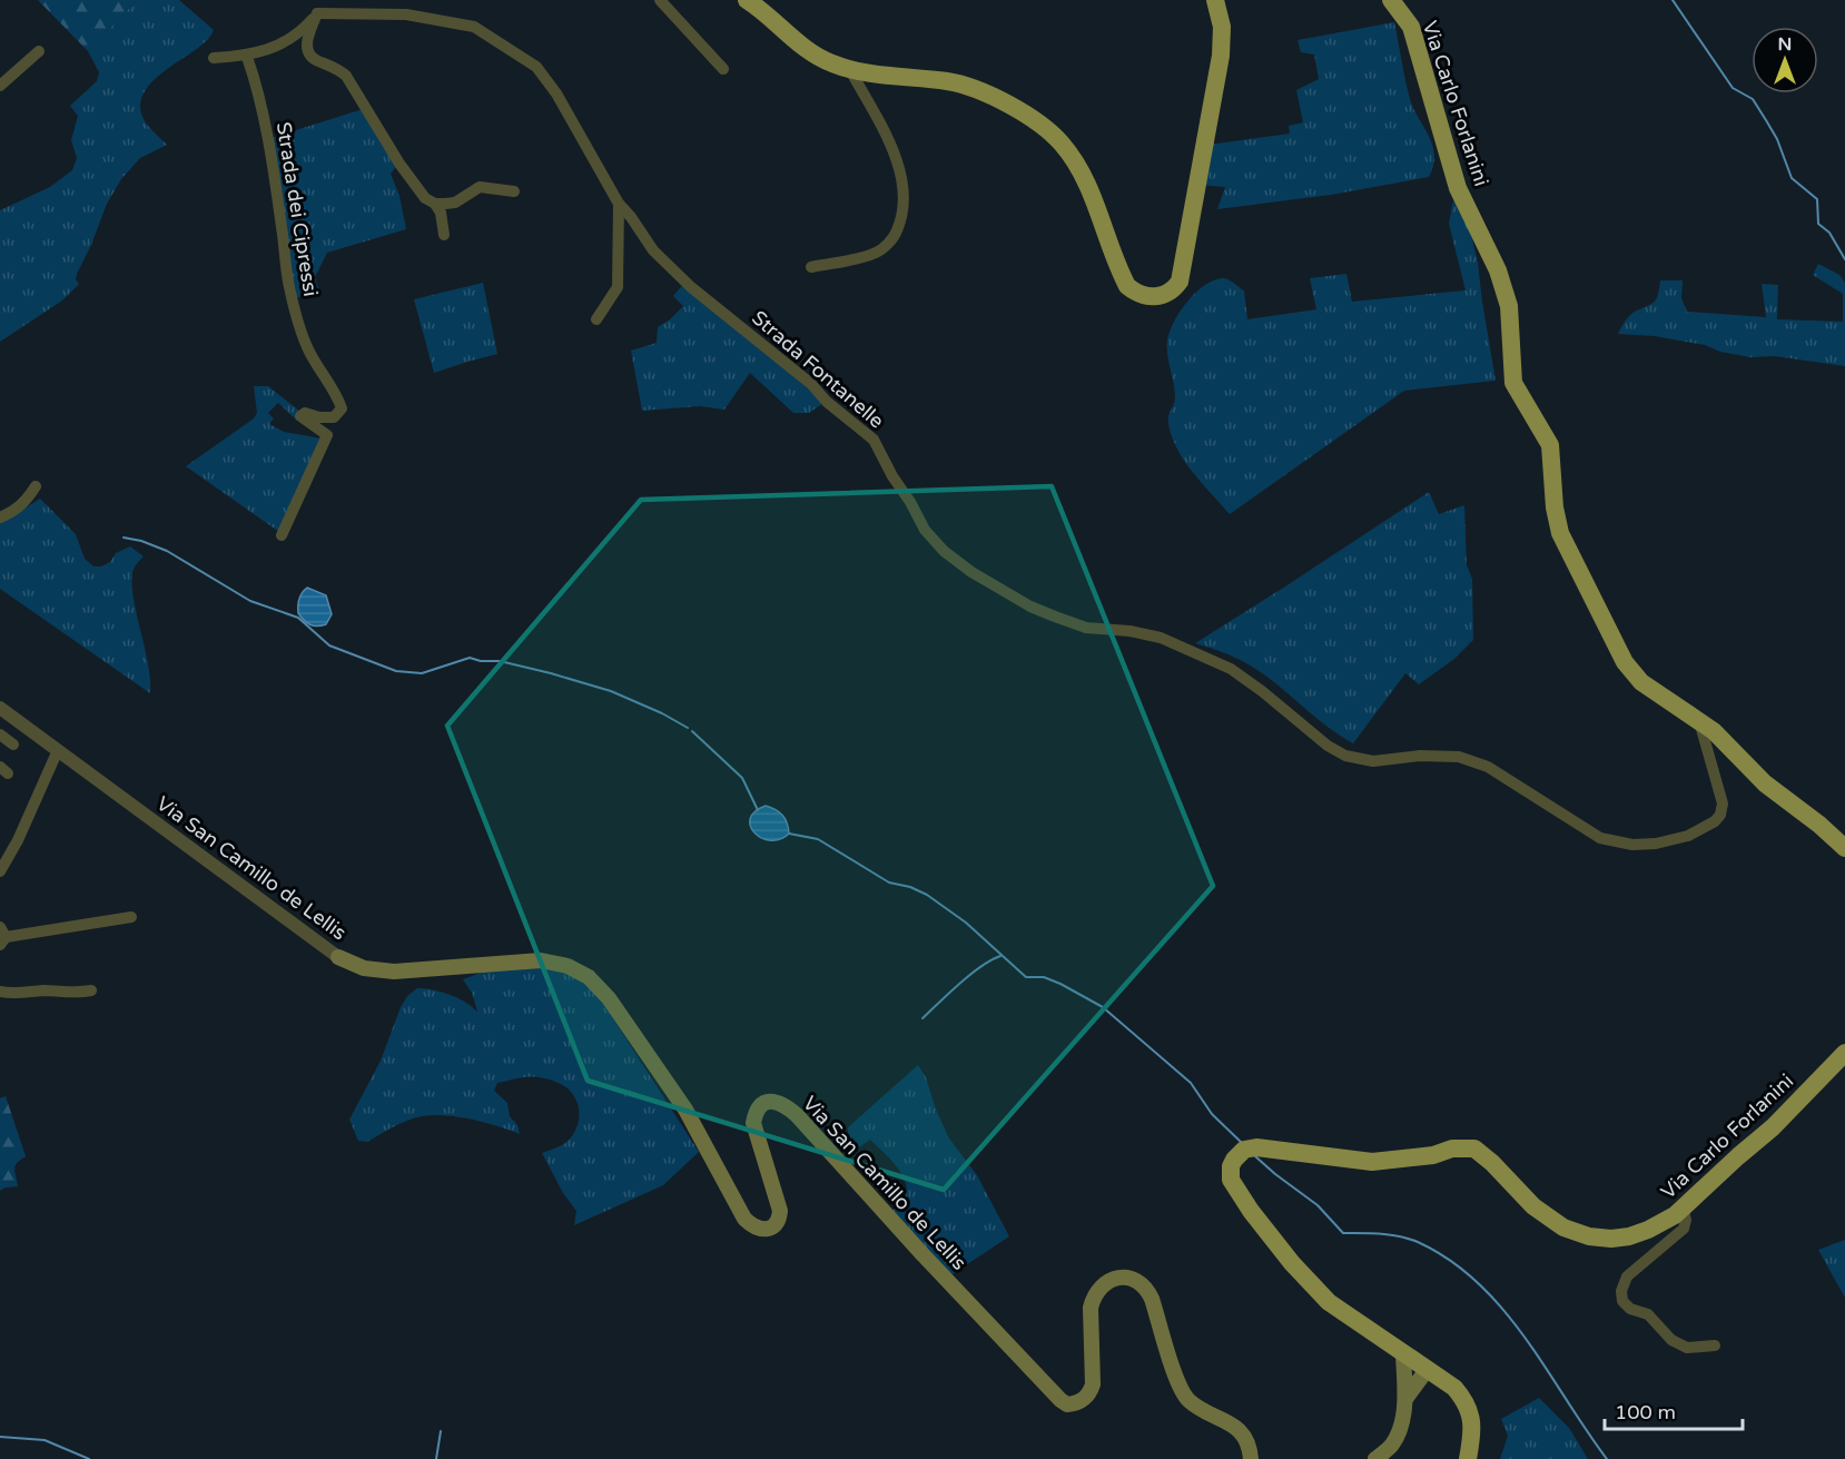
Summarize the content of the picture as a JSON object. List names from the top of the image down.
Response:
{
  "streets": {
    "main road": ["Via Carlo Forlanini", "Via San Camillo de Lellis"],
    "street": ["Strada dei Cipressi", "Strada Fontanelle"]
  },
  "crossings": [
    ["Via Carlo Forlanini", "Strada Fontanelle"]
  ],
  "scale_bar": "100 m",
  "north": "top"
}
